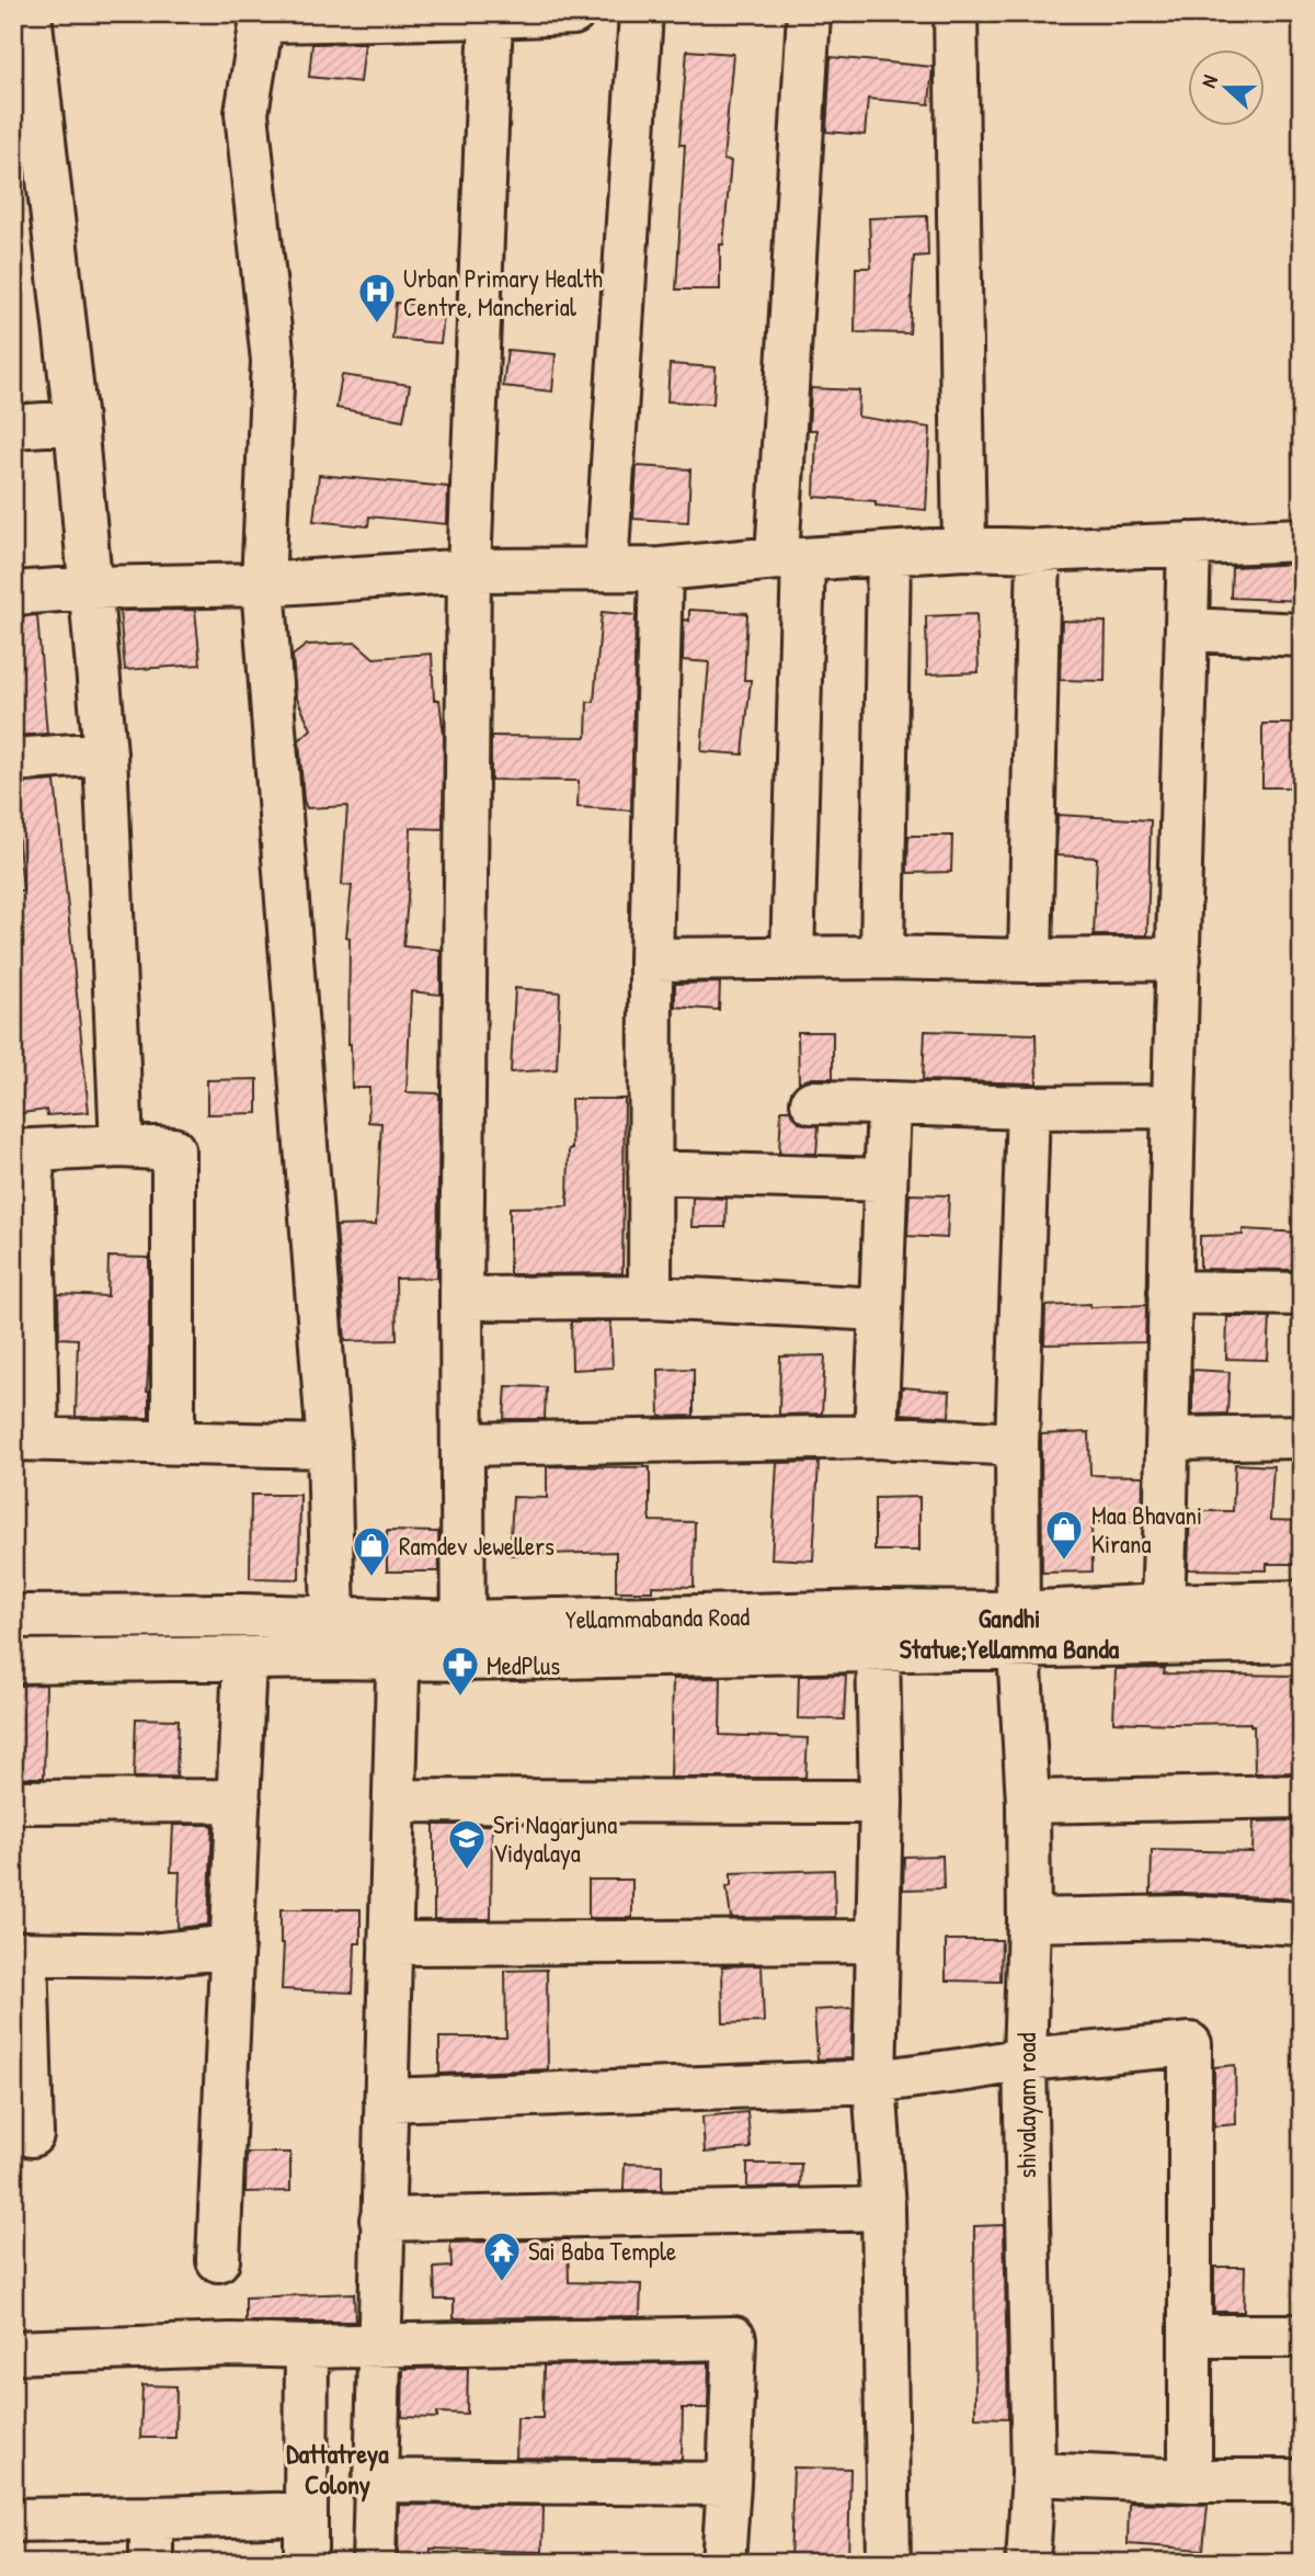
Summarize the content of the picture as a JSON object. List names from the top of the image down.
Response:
{
  "streets": {
    "street": ["Yellammabanda Road", "shivalayam road"]
  },
  "crossings": [
    ["Yellammabanda Road", "shivalayam road"]
  ],
  "districts": ["Gandhi Statue;Yellamma Banda", "Dattatreya Colony"],
  "places": {
    "hospital": ["Urban Primary Health Centre, Mancherial"],
    "shop": ["Maa Bhavani Kirana", "Ramdev Jewellers"],
    "pharmacy": ["MedPlus"],
    "school or university": ["Sri Nagarjuna Vidyalaya"],
    "temple": ["Sai Baba Temple"]
  },
  "north": "left"
}
